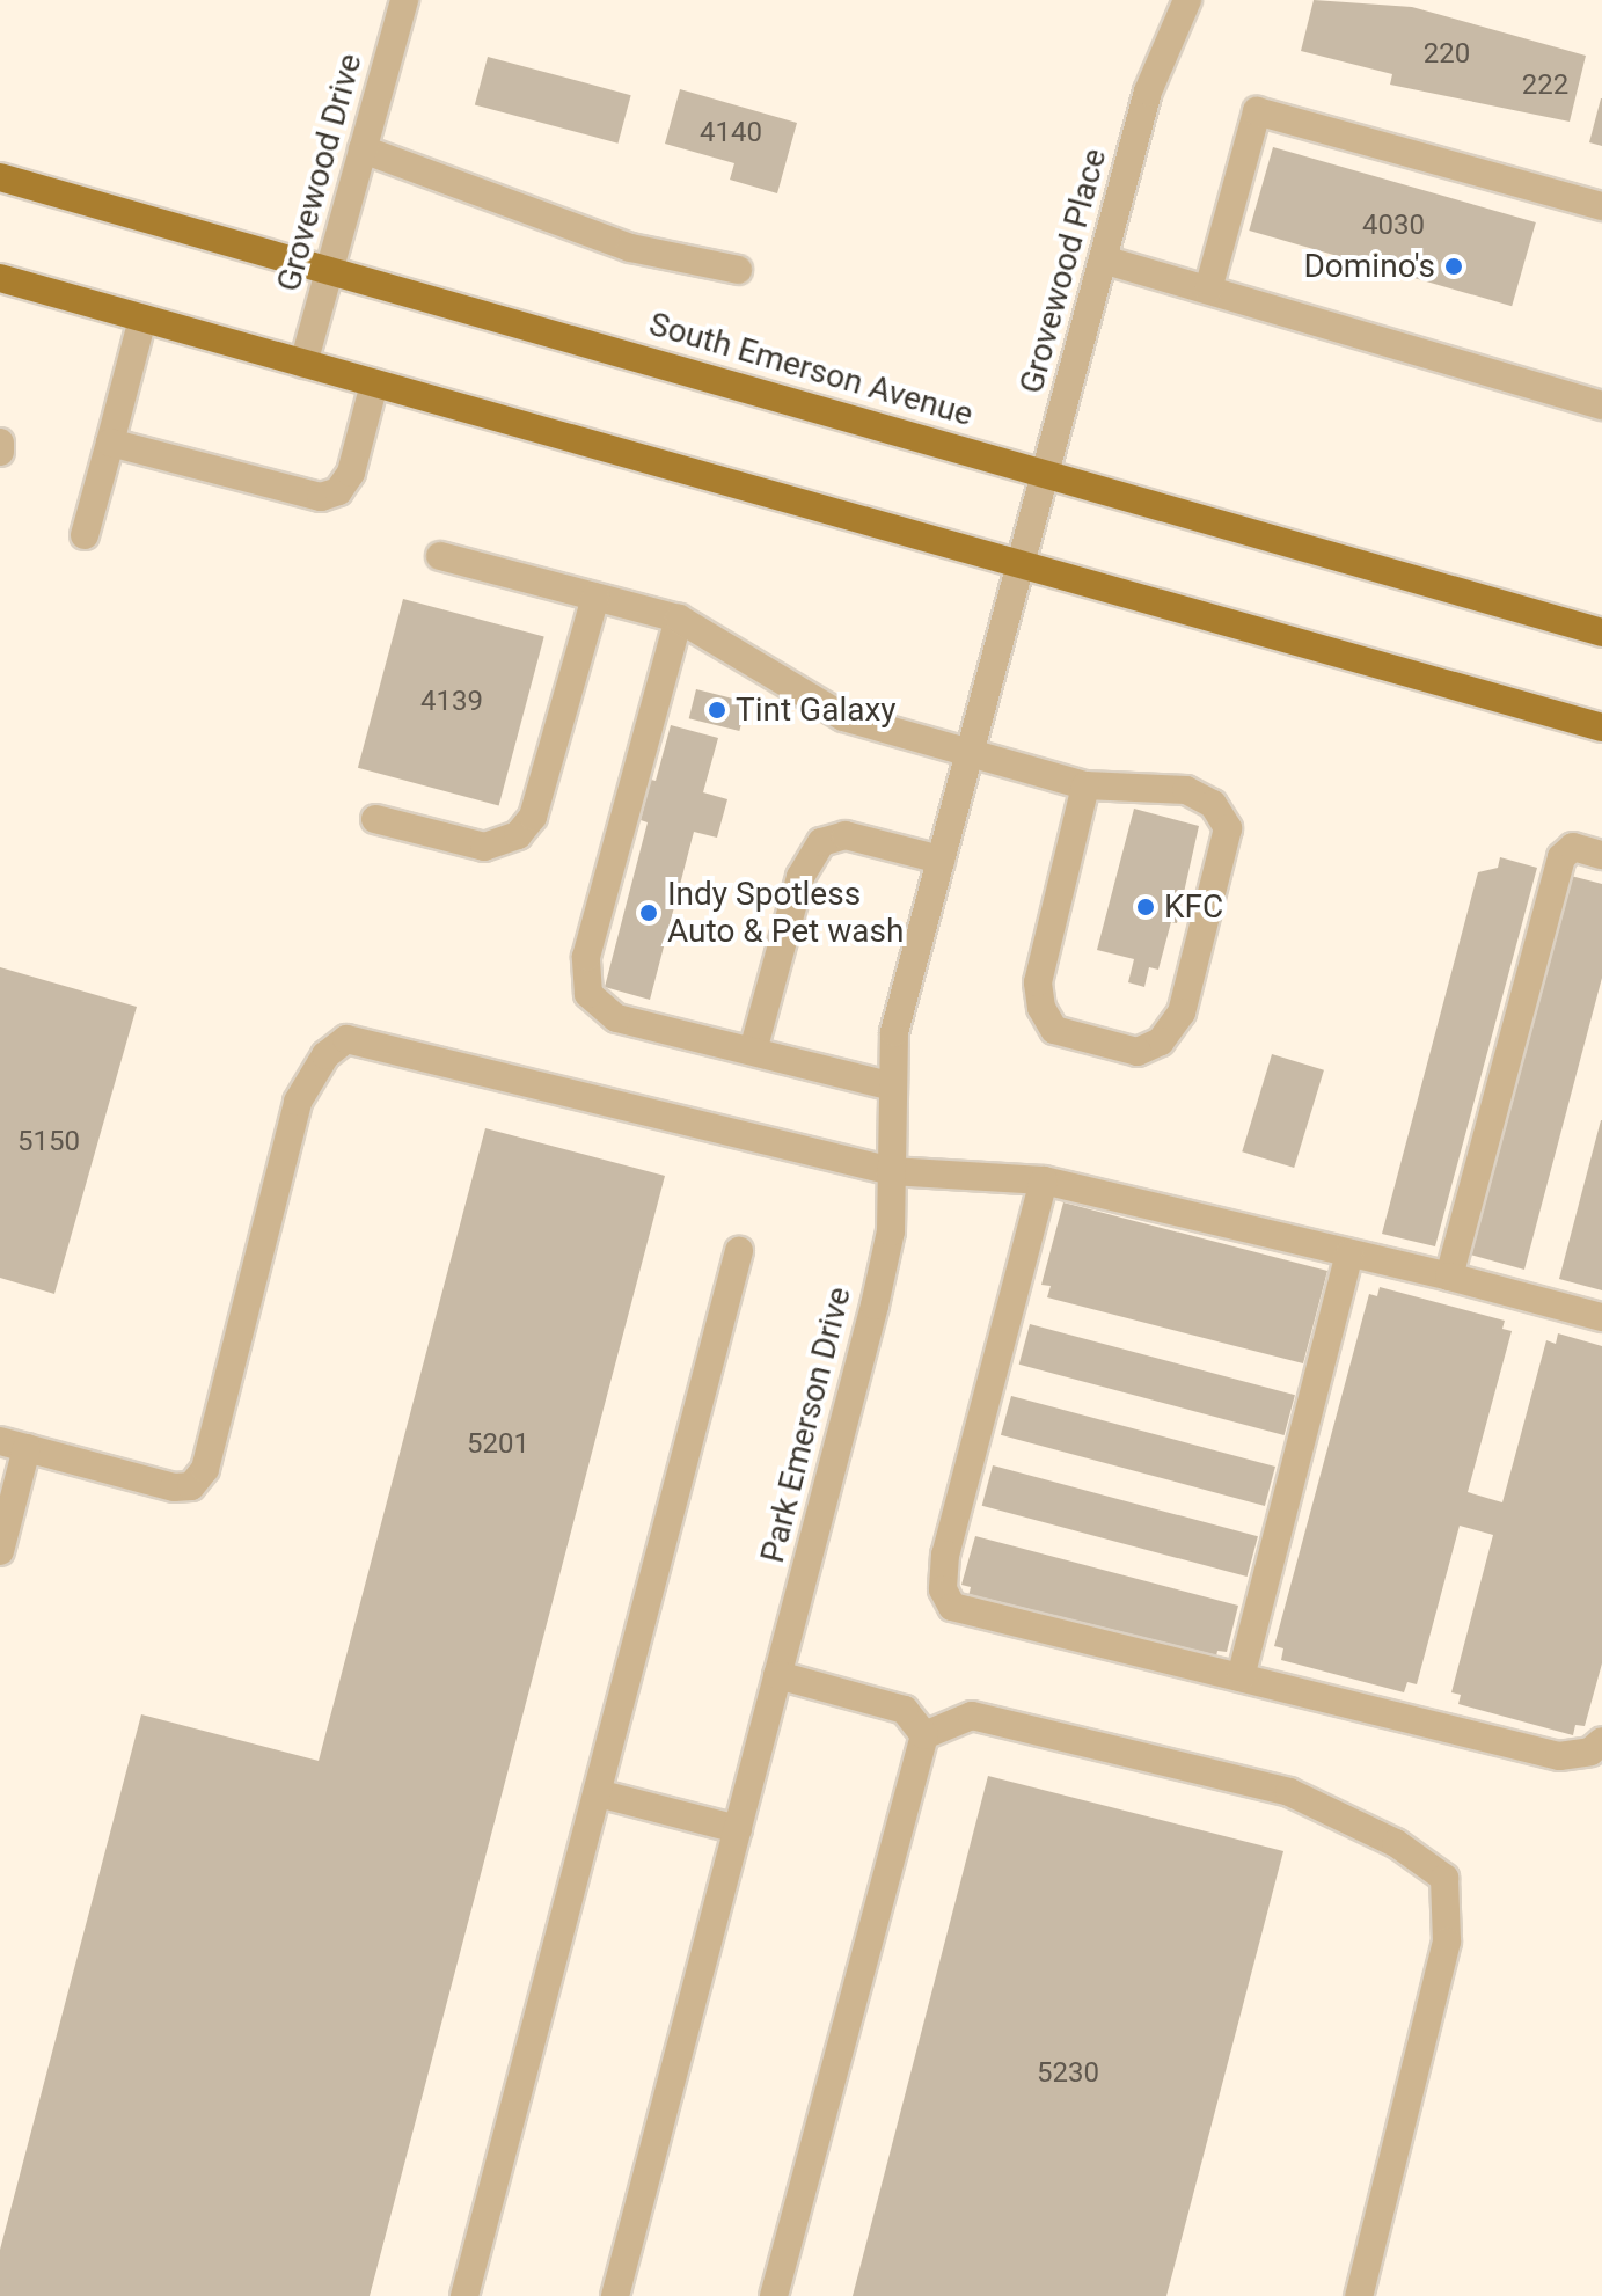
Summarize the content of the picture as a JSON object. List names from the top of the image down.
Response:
{
  "streets": {
    "main road": ["South Emerson Avenue"],
    "street": ["Grovewood Drive", "Grovewood Place", "Park Emerson Drive"]
  },
  "crossings": [
    ["Grovewood Drive", "South Emerson Avenue"],
    ["Grovewood Place", "South Emerson Avenue"],
    ["Grovewood Place", "Park Emerson Drive"]
  ],
  "places": [
    "Domino's",
    "Tint Galaxy",
    "KFC",
    "Indy Spotless Auto & Pet wash"
  ],
  "house_numbers": [
    "220",
    "222",
    "4140",
    "4030",
    "4139",
    "5150",
    "5201",
    "5230"
  ]
}
